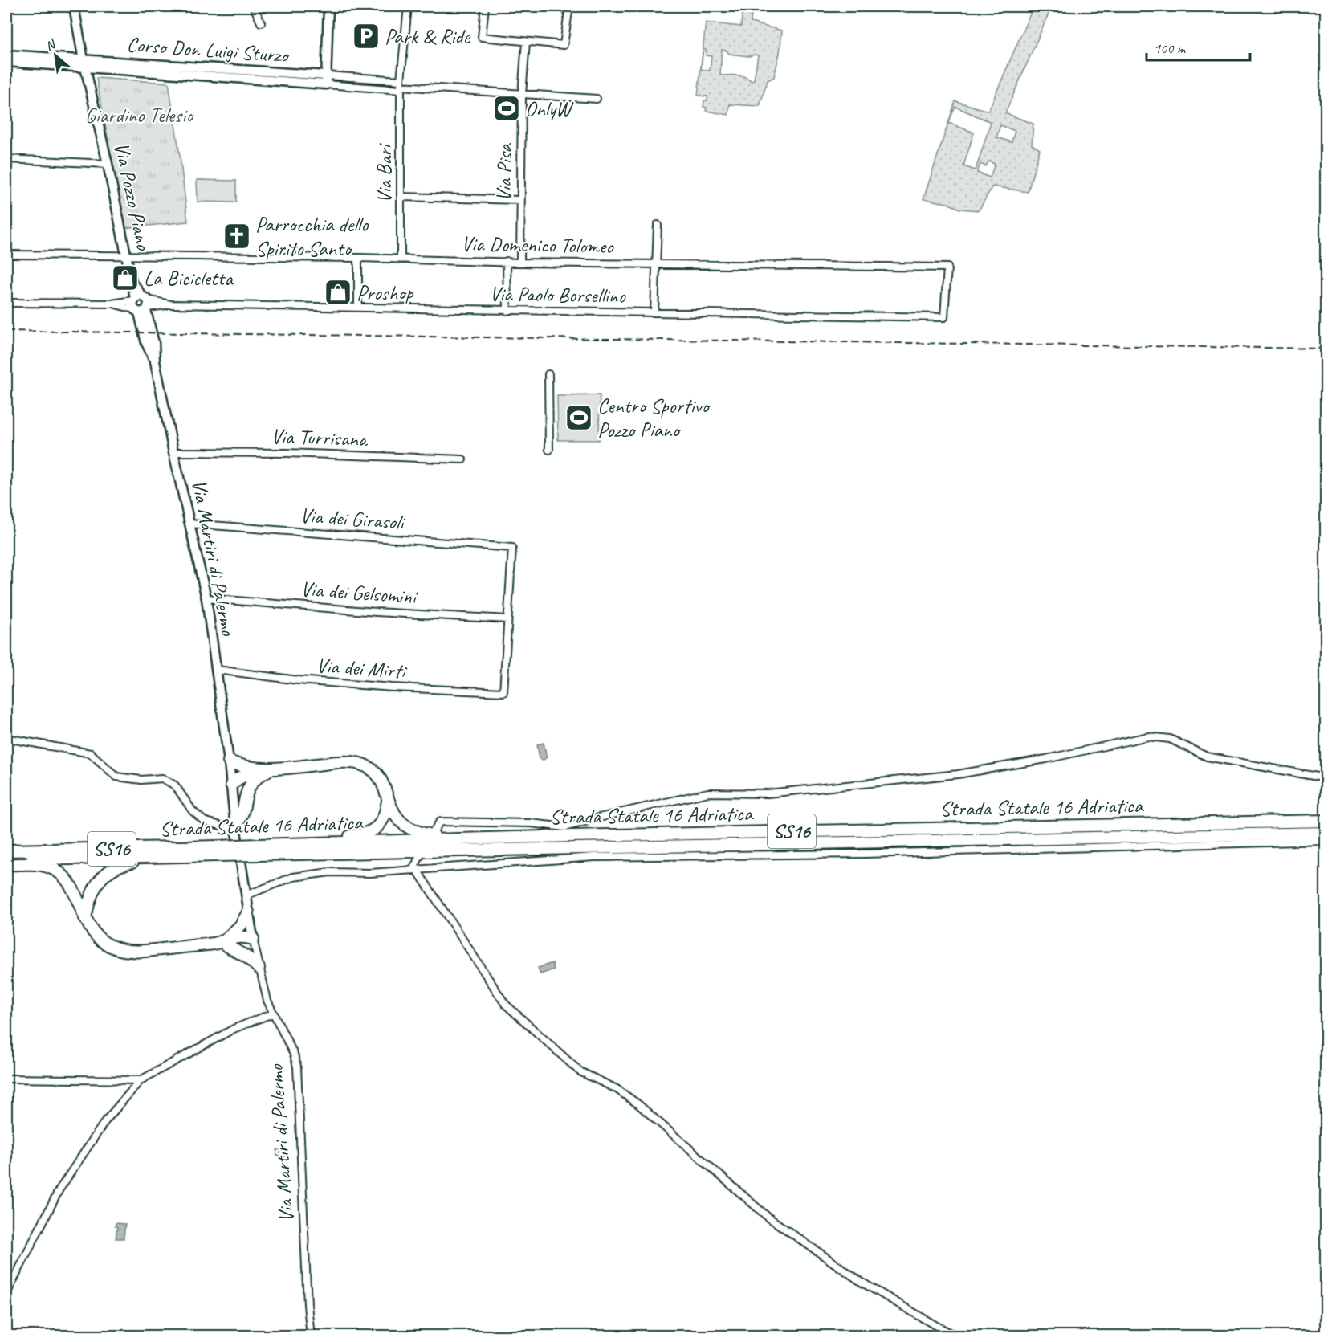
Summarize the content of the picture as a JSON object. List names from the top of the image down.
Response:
{
  "streets": {
    "highway": ["Strada Statale 16 Adriatica", "SS16"],
    "street": [
      "Corso Don Luigi Sturzo",
      "Via Pisa",
      "Via Bari",
      "Via Pozzo Piano",
      "Via Domenico Tolomeo",
      "Via Paolo Borsellino",
      "Via Turrisana",
      "Via dei Girasoli",
      "Via Martiri di Palermo",
      "Via dei Gelsomini",
      "Via dei Mirti"
    ]
  },
  "crossings": [
    ["Corso Don Luigi Sturzo", "Via Pisa"],
    ["Corso Don Luigi Sturzo", "Via Bari"],
    ["Corso Don Luigi Sturzo", "Via Pozzo Piano"],
    ["Via Pisa", "Via Domenico Tolomeo"],
    ["Via Bari", "Via Domenico Tolomeo"],
    ["Via Pozzo Piano", "Via Domenico Tolomeo"],
    ["Via Pozzo Piano", "Via Paolo Borsellino"],
    ["Via Pozzo Piano", "Via Martiri di Palermo"],
    ["Via Domenico Tolomeo", "Via Paolo Borsellino"],
    ["Via Turrisana", "Via Martiri di Palermo"],
    ["Via dei Girasoli", "Via Martiri di Palermo"],
    ["Via dei Girasoli", "Via dei Gelsomini"],
    ["Via dei Girasoli", "Via dei Mirti"],
    ["Via Martiri di Palermo", "Via dei Gelsomini"],
    ["Via Martiri di Palermo", "Via dei Mirti"],
    ["Via Martiri di Palermo", "SS16"],
    ["Via dei Gelsomini", "Via dei Mirti"],
    ["Strada Statale 16 Adriatica", "SS16"]
  ],
  "parks": ["Giardino Telesio"],
  "places": {
    "parking": ["Park & Ride"],
    "sports": ["OnlyW", "Centro Sportivo Pozzo Piano"],
    "church": ["Parrocchia dello Spirito Santo"],
    "shop": ["La Bicicletta", "Proshop"]
  },
  "scale_bar": "100 m",
  "north": "top left"
}
